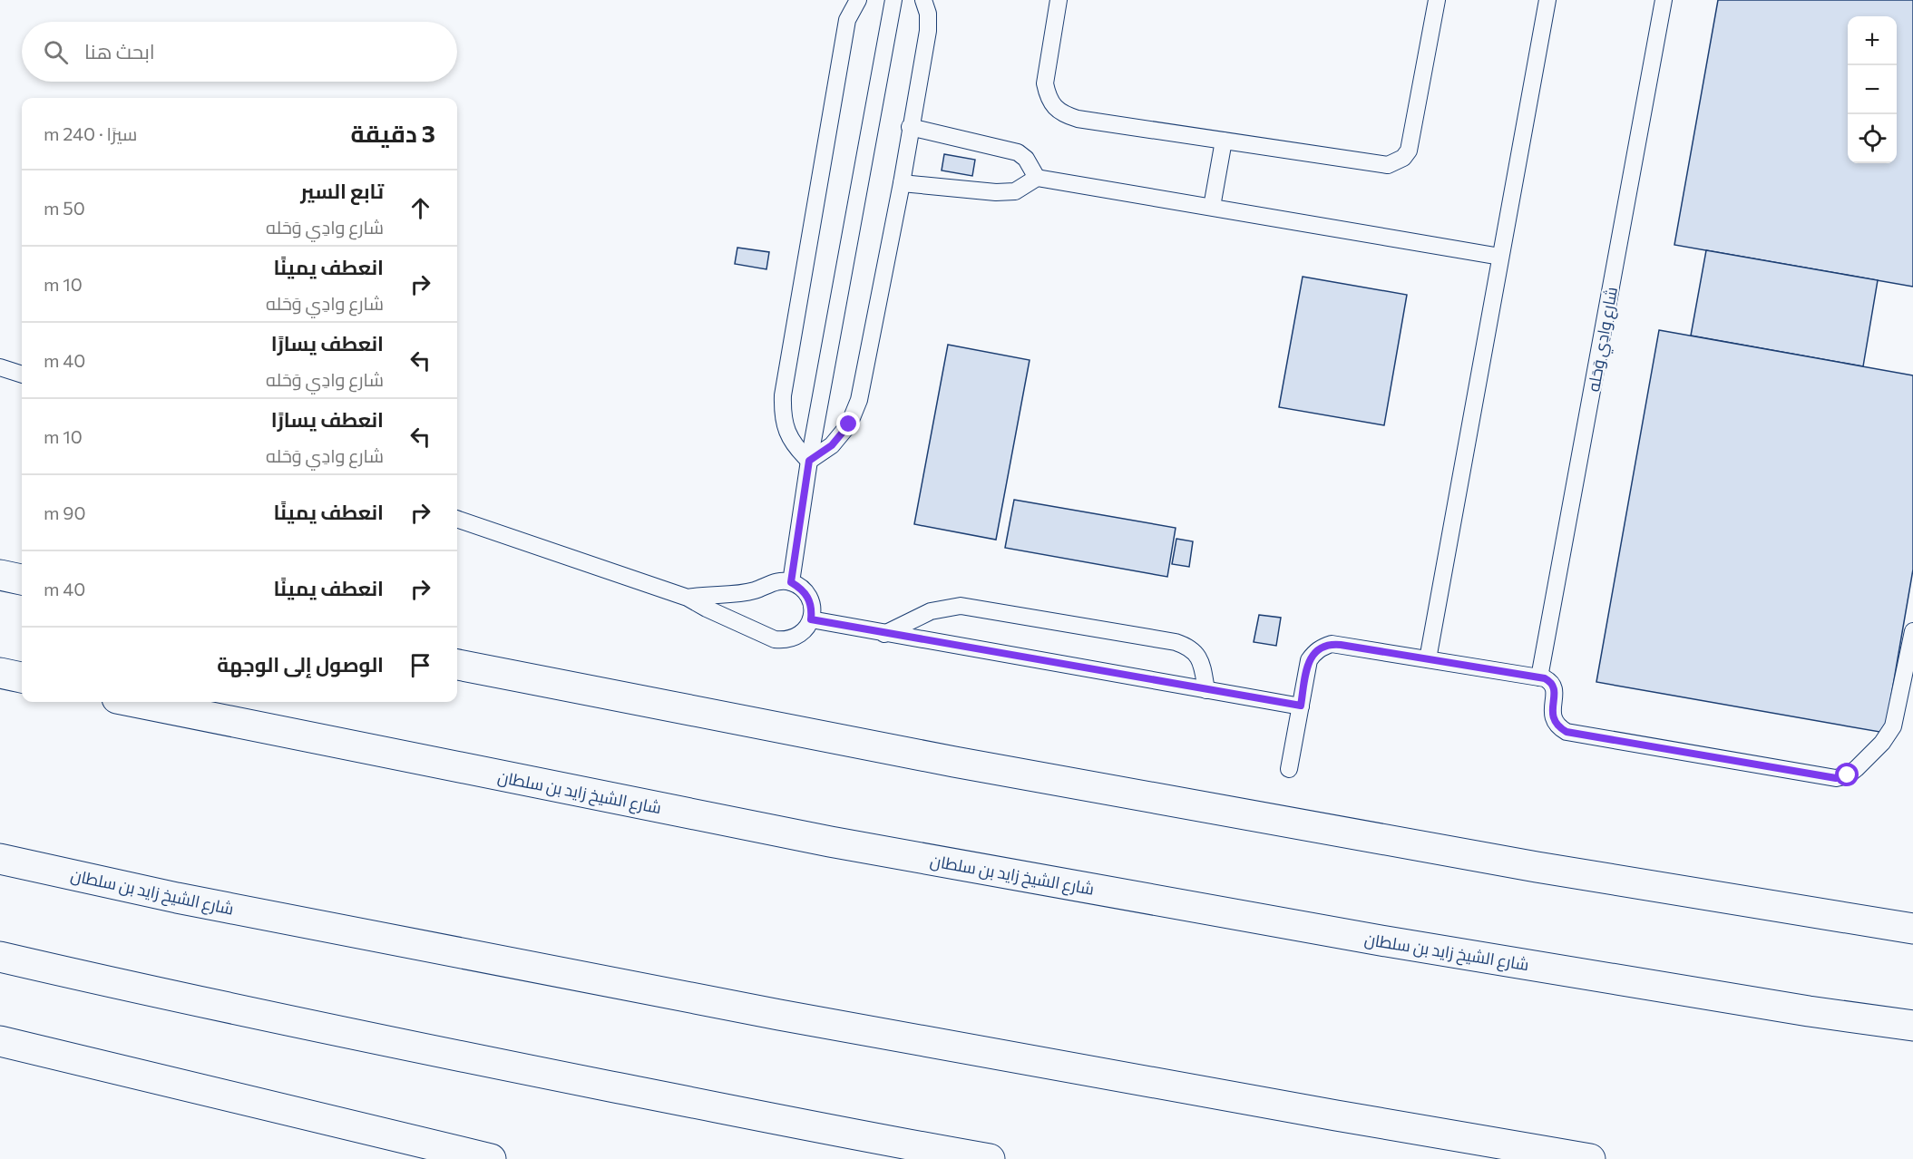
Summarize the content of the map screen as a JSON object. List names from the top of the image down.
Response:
{
  "streets": {
    "main road": ["شارع الشيخ زايد بن سلطان"],
    "lane": ["شارع وادِي وَحَله"]
  },
  "page": {
    "map_buttons": ["+", "−"],
    "search": "ابحث هنا",
    "heading": ["3 دقيقة", "سيرًا · 240 m"],
    "list": [
      ["تابع السير", "شارع وادِي وَحَله", "50 m"],
      ["انعطف يمينًا", "شارع وادِي وَحَله", "10 m"],
      ["انعطف يسارًا", "شارع وادِي وَحَله", "40 m"],
      ["انعطف يسارًا", "شارع وادِي وَحَله", "10 m"],
      ["انعطف يمينًا", "90 m"],
      ["انعطف يمينًا", "40 m"],
      "الوصول إلى الوجهة"
    ]
  }
}
